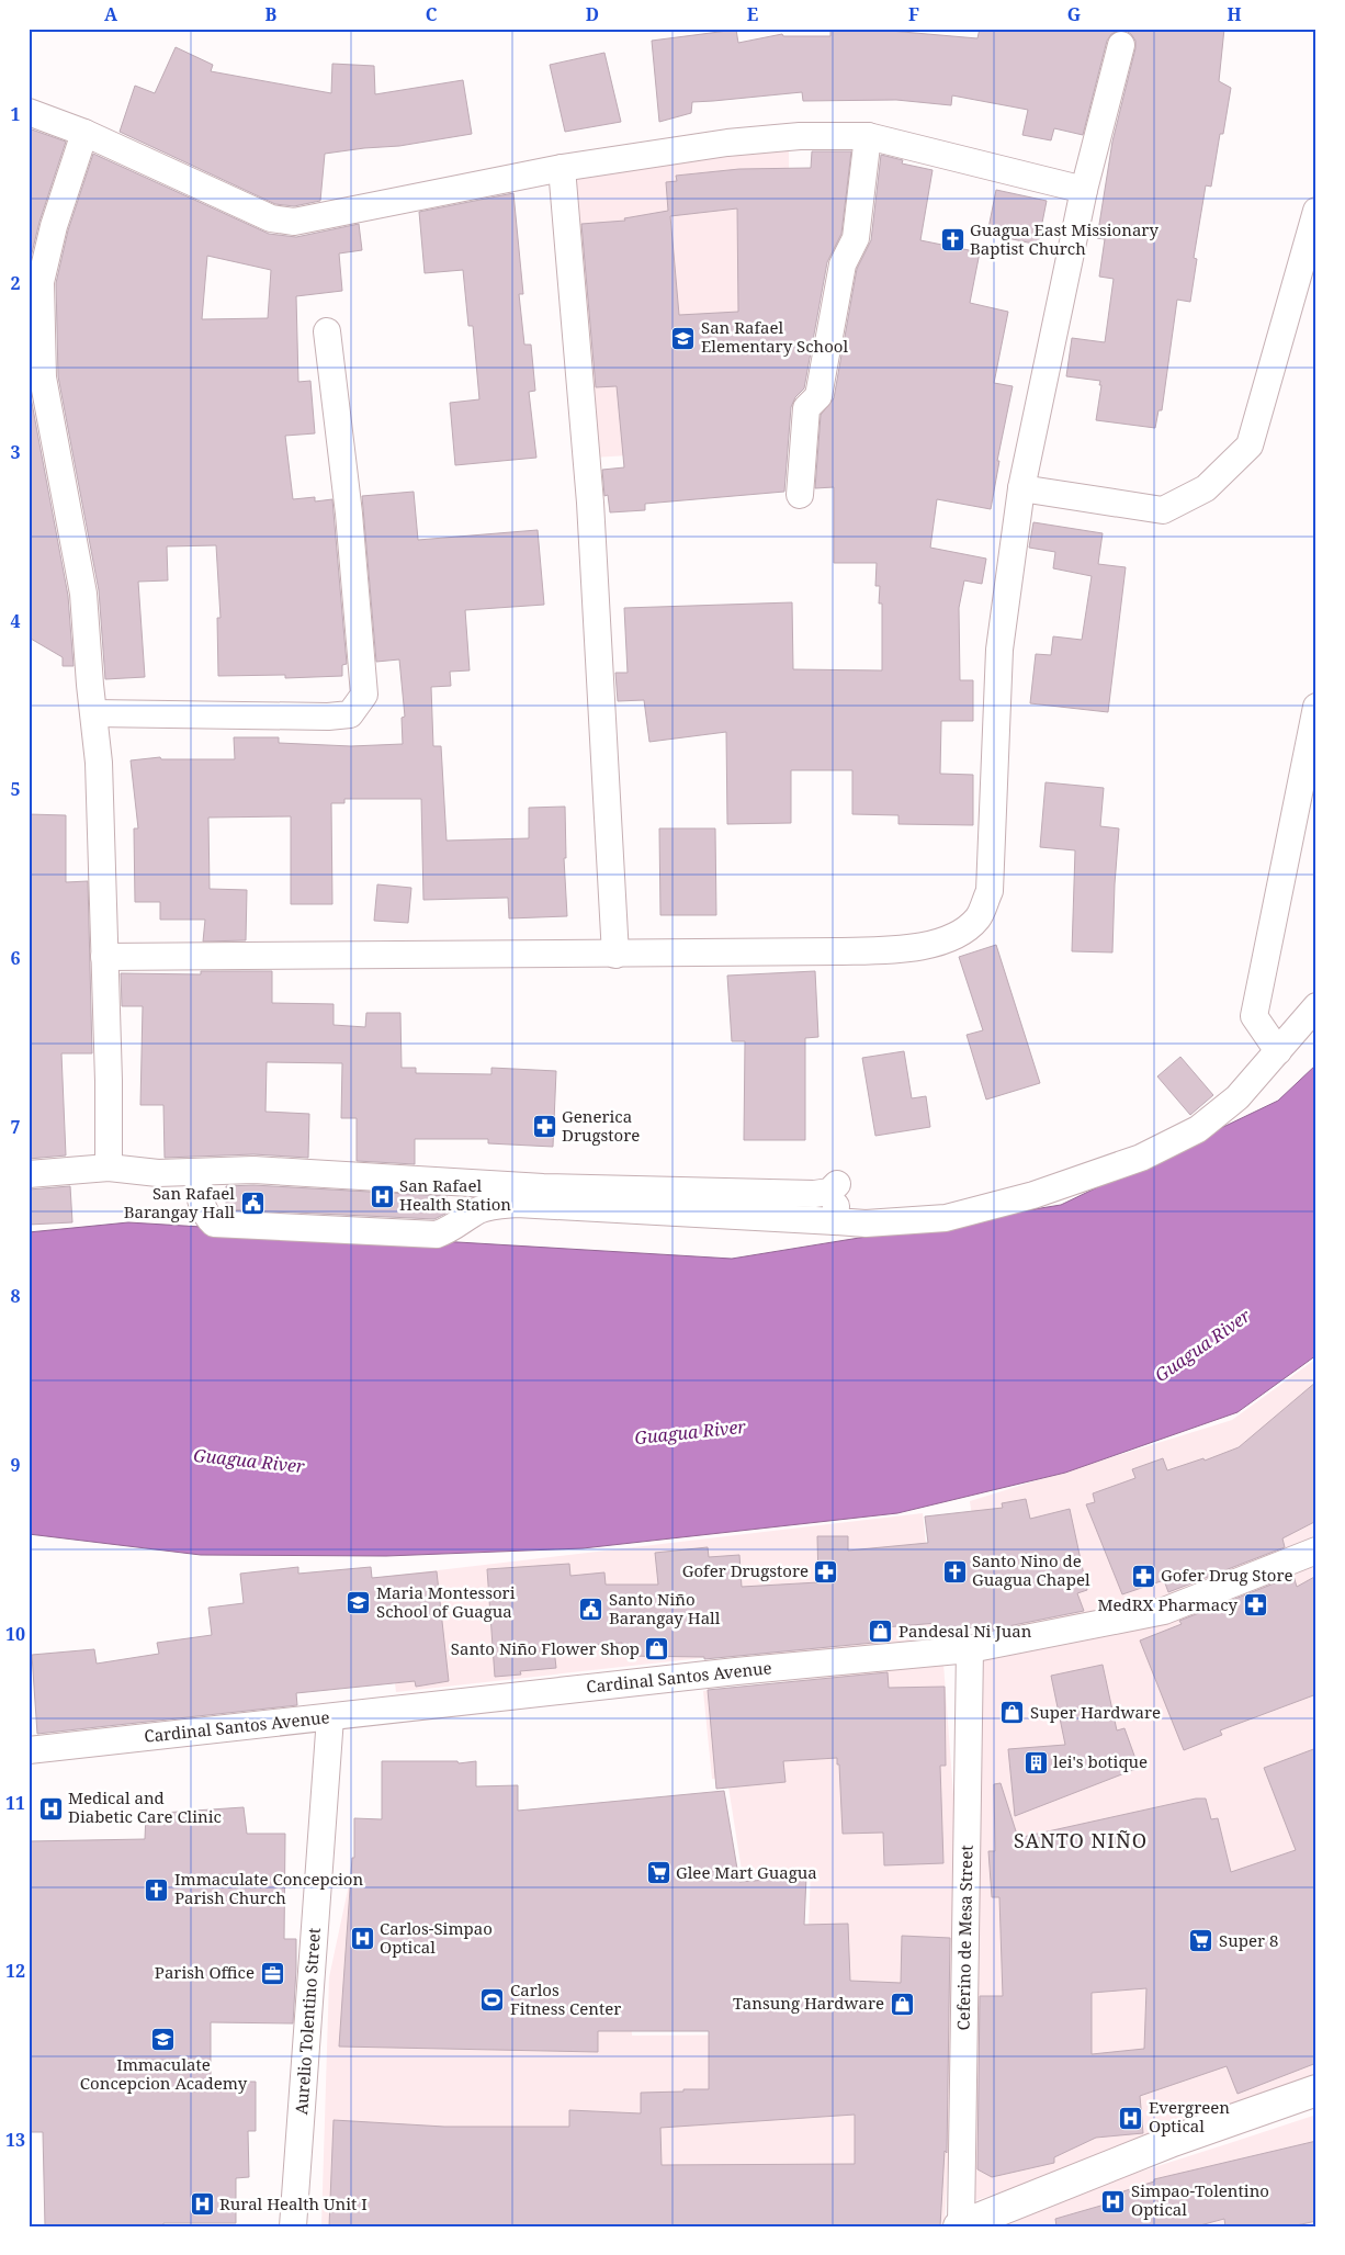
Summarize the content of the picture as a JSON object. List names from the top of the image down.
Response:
{
  "streets": {
    "street": ["Cardinal Santos Avenue", "Ceferino de Mesa Street", "Aurelio Tolentino Street"]
  },
  "crossings": [
    ["Cardinal Santos Avenue", "Ceferino de Mesa Street"],
    ["Cardinal Santos Avenue", "Aurelio Tolentino Street"]
  ],
  "districts": ["SANTO NIÑO"],
  "water": ["Guagua River"],
  "places": {
    "church": ["Guagua East Missionary Baptist Church", "Santo Nino de Guagua Chapel", "Immaculate Concepcion Parish Church"],
    "school or university": ["San Rafael Elementary School", "Maria Montessori School of Guagua", "Immaculate Concepcion Academy"],
    "pharmacy": [
      "Generica Drugstore",
      "Gofer Drugstore",
      "Gofer Drug Store",
      "MedRX Pharmacy"
    ],
    "hospital": [
      "San Rafael Health Station",
      "Medical and Diabetic Care Clinic",
      "Carlos-Simpao Optical",
      "Evergreen Optical",
      "Simpao-Tolentino Optical",
      "Rural Health Unit I"
    ],
    "public building": ["San Rafael Barangay Hall", "Santo Niño Barangay Hall"],
    "shop": [
      "Pandesal Ni Juan",
      "Santo Niño Flower Shop",
      "Super Hardware",
      "Tansung Hardware"
    ],
    "building": ["lei's botique"],
    "supermarket": ["Glee Mart Guagua", "Super 8"],
    "office": ["Parish Office"],
    "sports": ["Carlos Fitness Center"]
  },
  "grid": {
    "columns": [
      "A",
      "B",
      "C",
      "D",
      "E",
      "F",
      "G",
      "H"
    ],
    "rows": [
      "1",
      "2",
      "3",
      "4",
      "5",
      "6",
      "7",
      "8",
      "9",
      "10",
      "11",
      "12",
      "13"
    ]
  }
}
